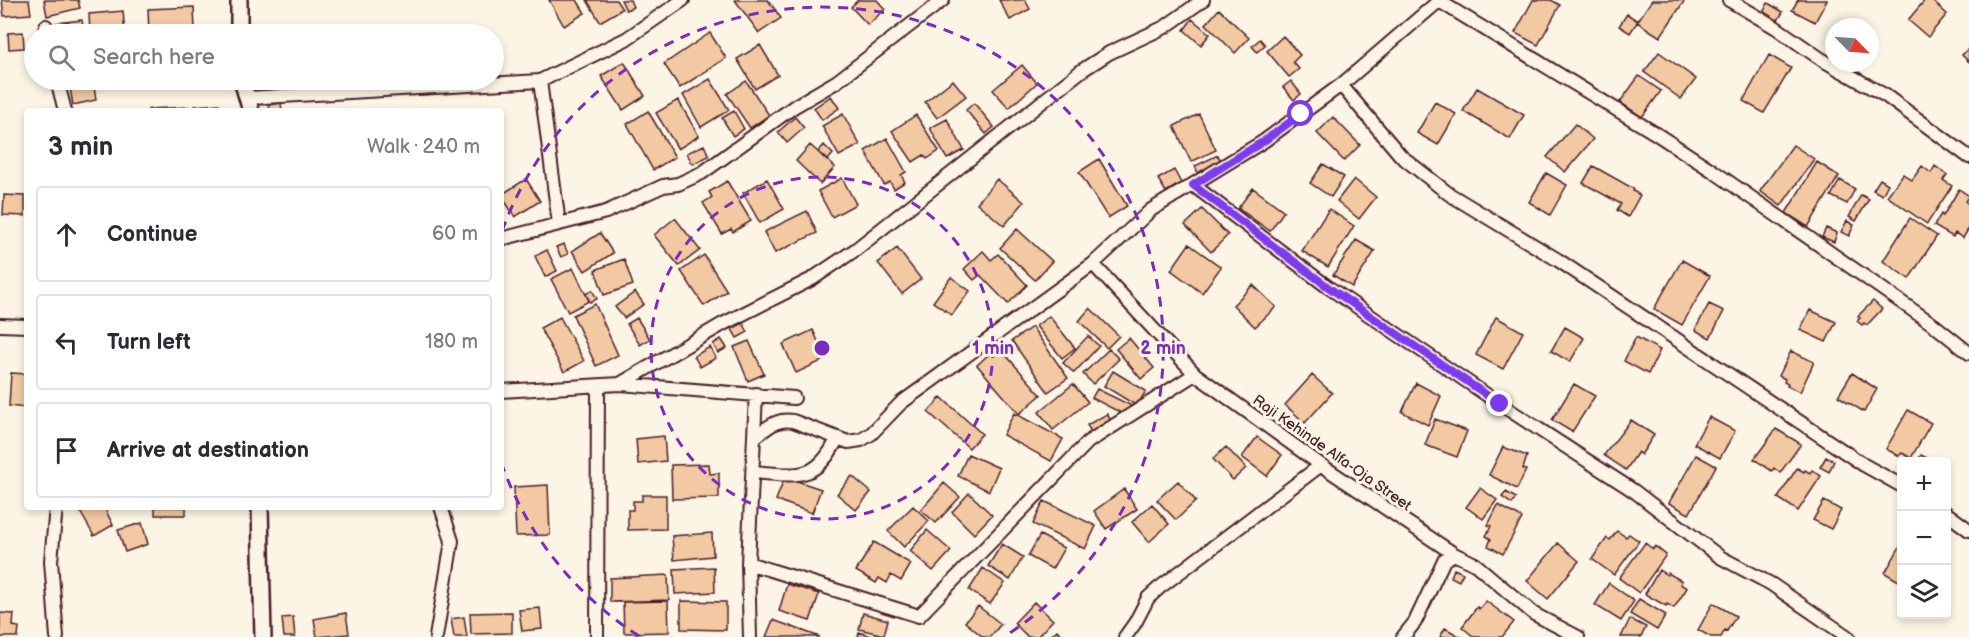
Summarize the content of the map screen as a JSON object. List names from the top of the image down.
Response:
{
  "streets": {
    "street": ["Raji Kehinde Alfa-Oja Street"]
  },
  "north": "bottom right",
  "page": {
    "search": "Search here",
    "heading": ["3 min", "Walk · 240 m"],
    "list": [
      ["Continue", "60 m"],
      ["Turn left", "180 m"],
      "Arrive at destination"
    ],
    "map_buttons": ["+", "−"]
  },
  "rings": ["1 min", "2 min"]
}
